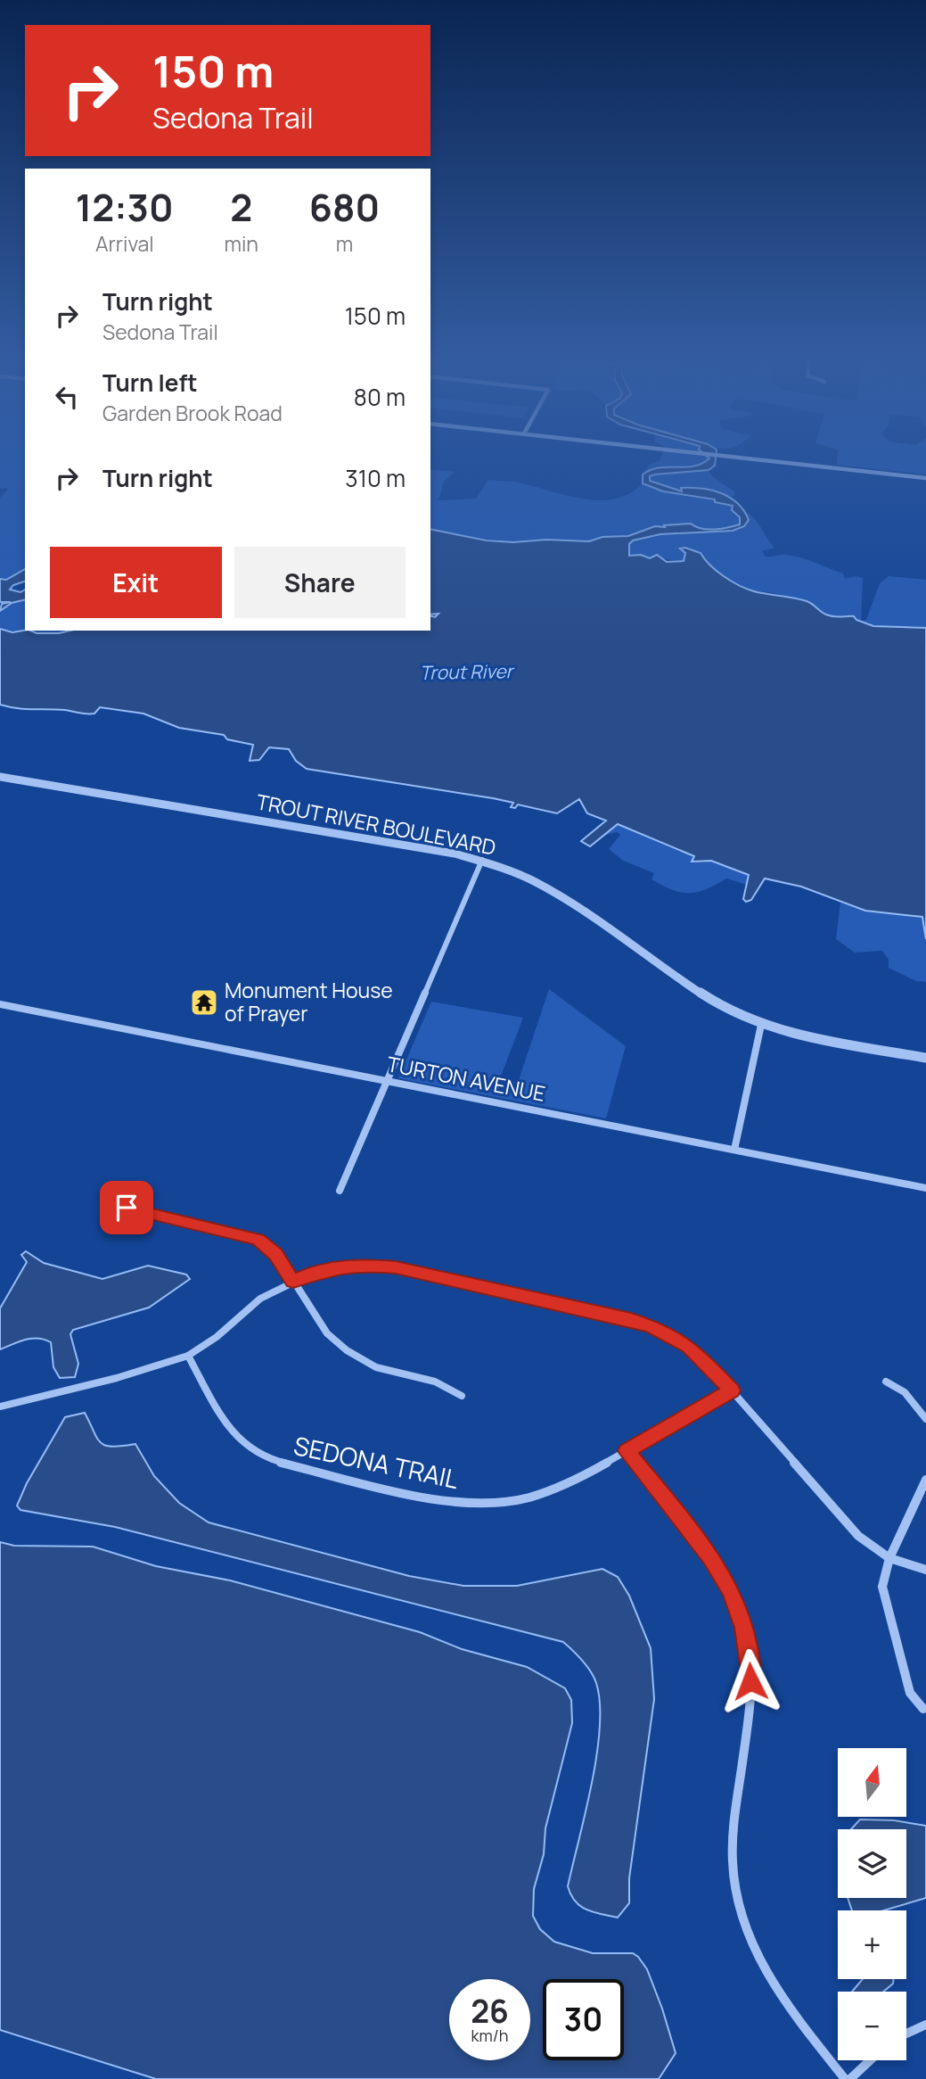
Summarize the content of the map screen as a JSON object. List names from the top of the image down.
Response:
{
  "streets": {
    "street": ["TROUT RIVER BOULEVARD", "TURTON AVENUE", "SEDONA TRAIL"]
  },
  "water": ["Trout River"],
  "places": {
    "temple": ["Monument House of Prayer"]
  },
  "north": "top",
  "page": {
    "turn": ["150 m", "Sedona Trail"],
    "eta": [
      "12:30",
      "Arrival",
      "2",
      "min",
      "680",
      "m"
    ],
    "list": [
      {
        "name": "Turn right",
        "note": "Sedona Trail",
        "value": "150 m"
      },
      {
        "name": "Turn left",
        "note": "Garden Brook Road",
        "value": "80 m"
      },
      {
        "name": "Turn right",
        "value": "310 m"
      }
    ],
    "buttons": ["Exit", "Share"],
    "map_buttons": ["+", "−"],
    "speed": "26 km/h",
    "limit": "30"
  }
}
